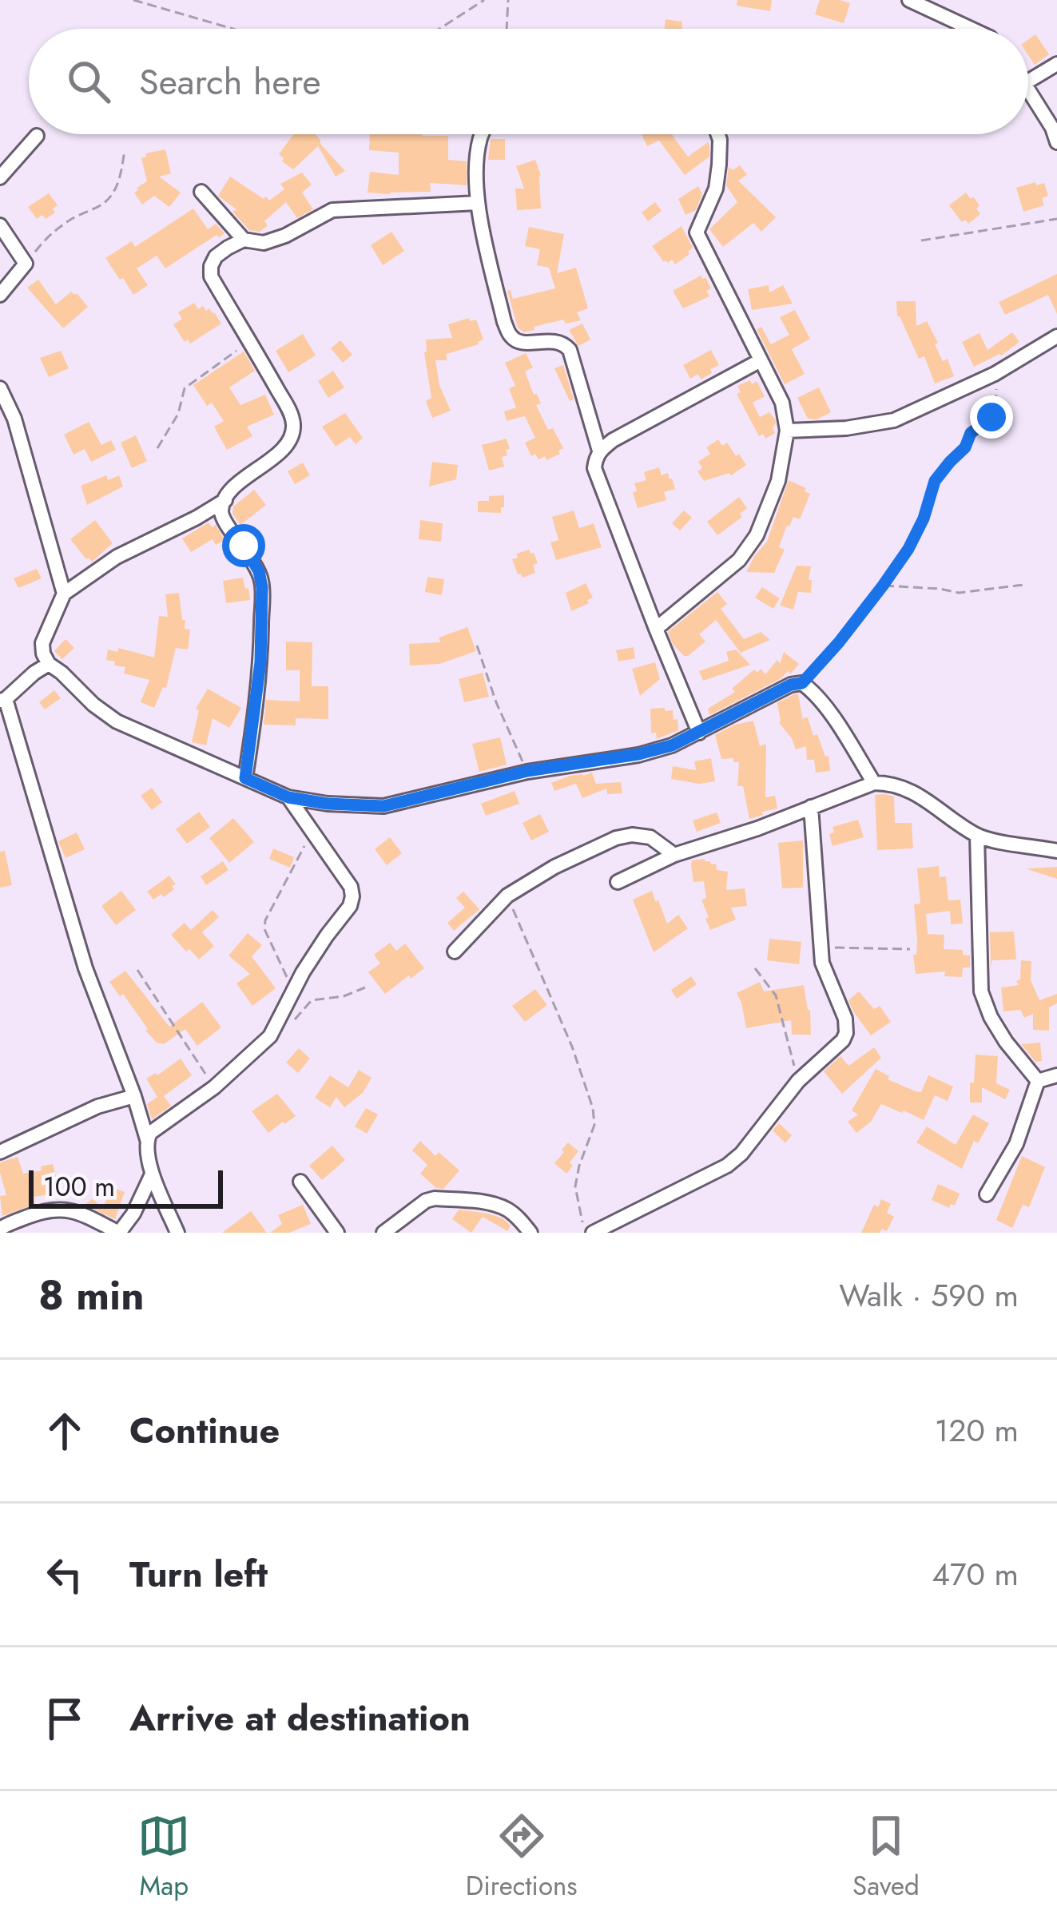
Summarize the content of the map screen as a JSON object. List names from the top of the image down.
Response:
{
  "scale_bar": "100 m",
  "page": {
    "search": "Search here",
    "scale": "100 m",
    "heading": ["8 min", "Walk · 590 m"],
    "list": [
      ["Continue", "120 m"],
      ["Turn left", "470 m"],
      "Arrive at destination"
    ],
    "nav": ["Map", "Directions", "Saved"]
  }
}
